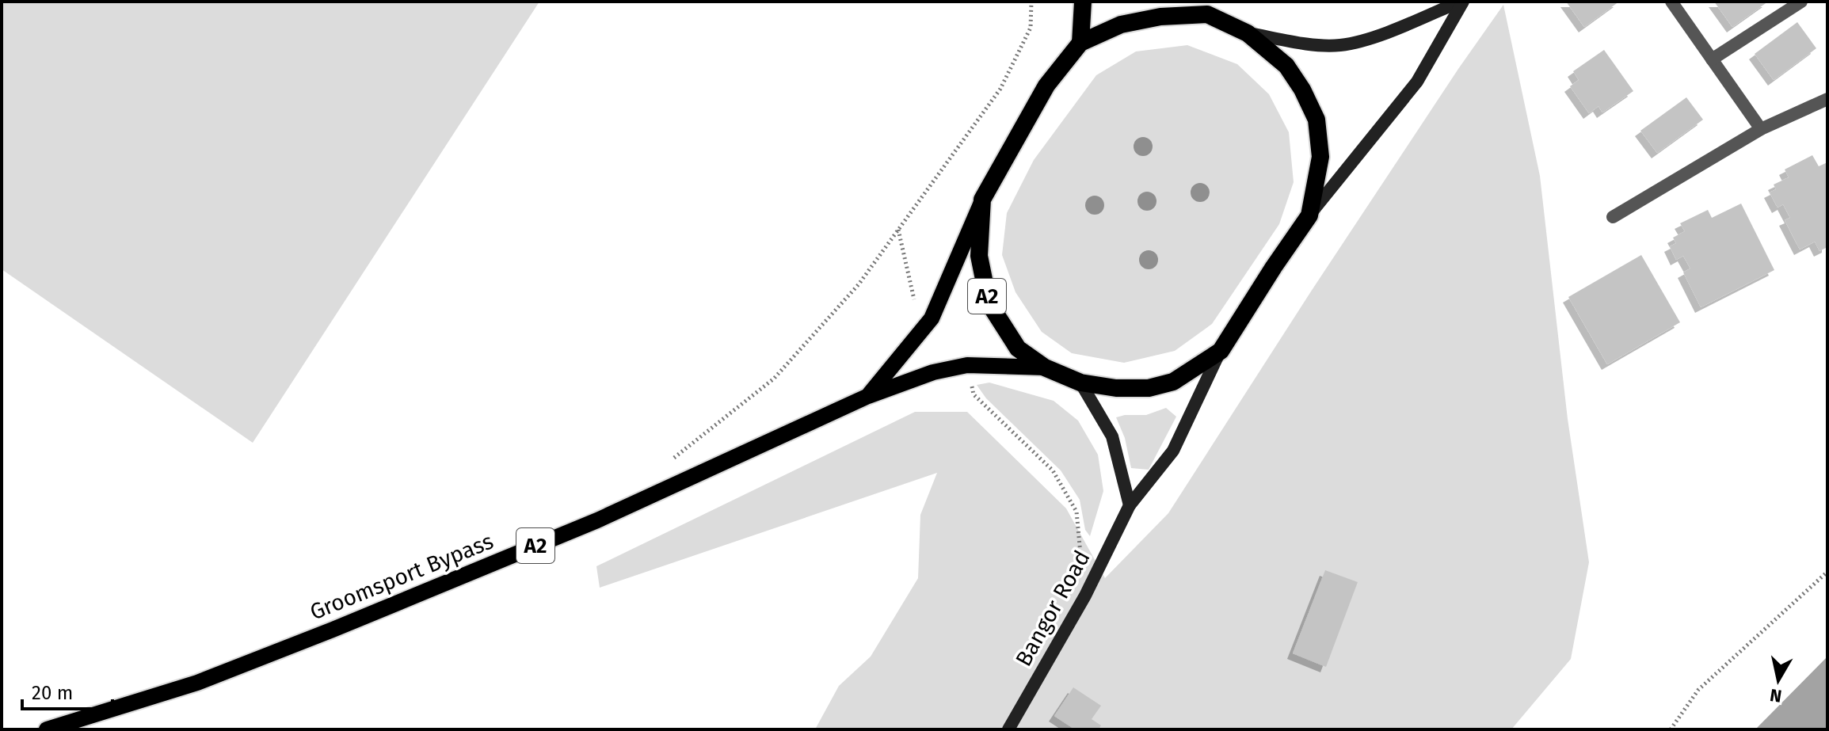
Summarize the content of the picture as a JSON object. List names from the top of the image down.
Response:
{
  "streets": {
    "highway": ["A2"],
    "main road": ["Groomsport Bypass", "Bangor Road"]
  },
  "crossings": [
    ["A2", "Groomsport Bypass"],
    ["A2", "Bangor Road"]
  ],
  "scale_bar": "20 m",
  "north": "bottom"
}
